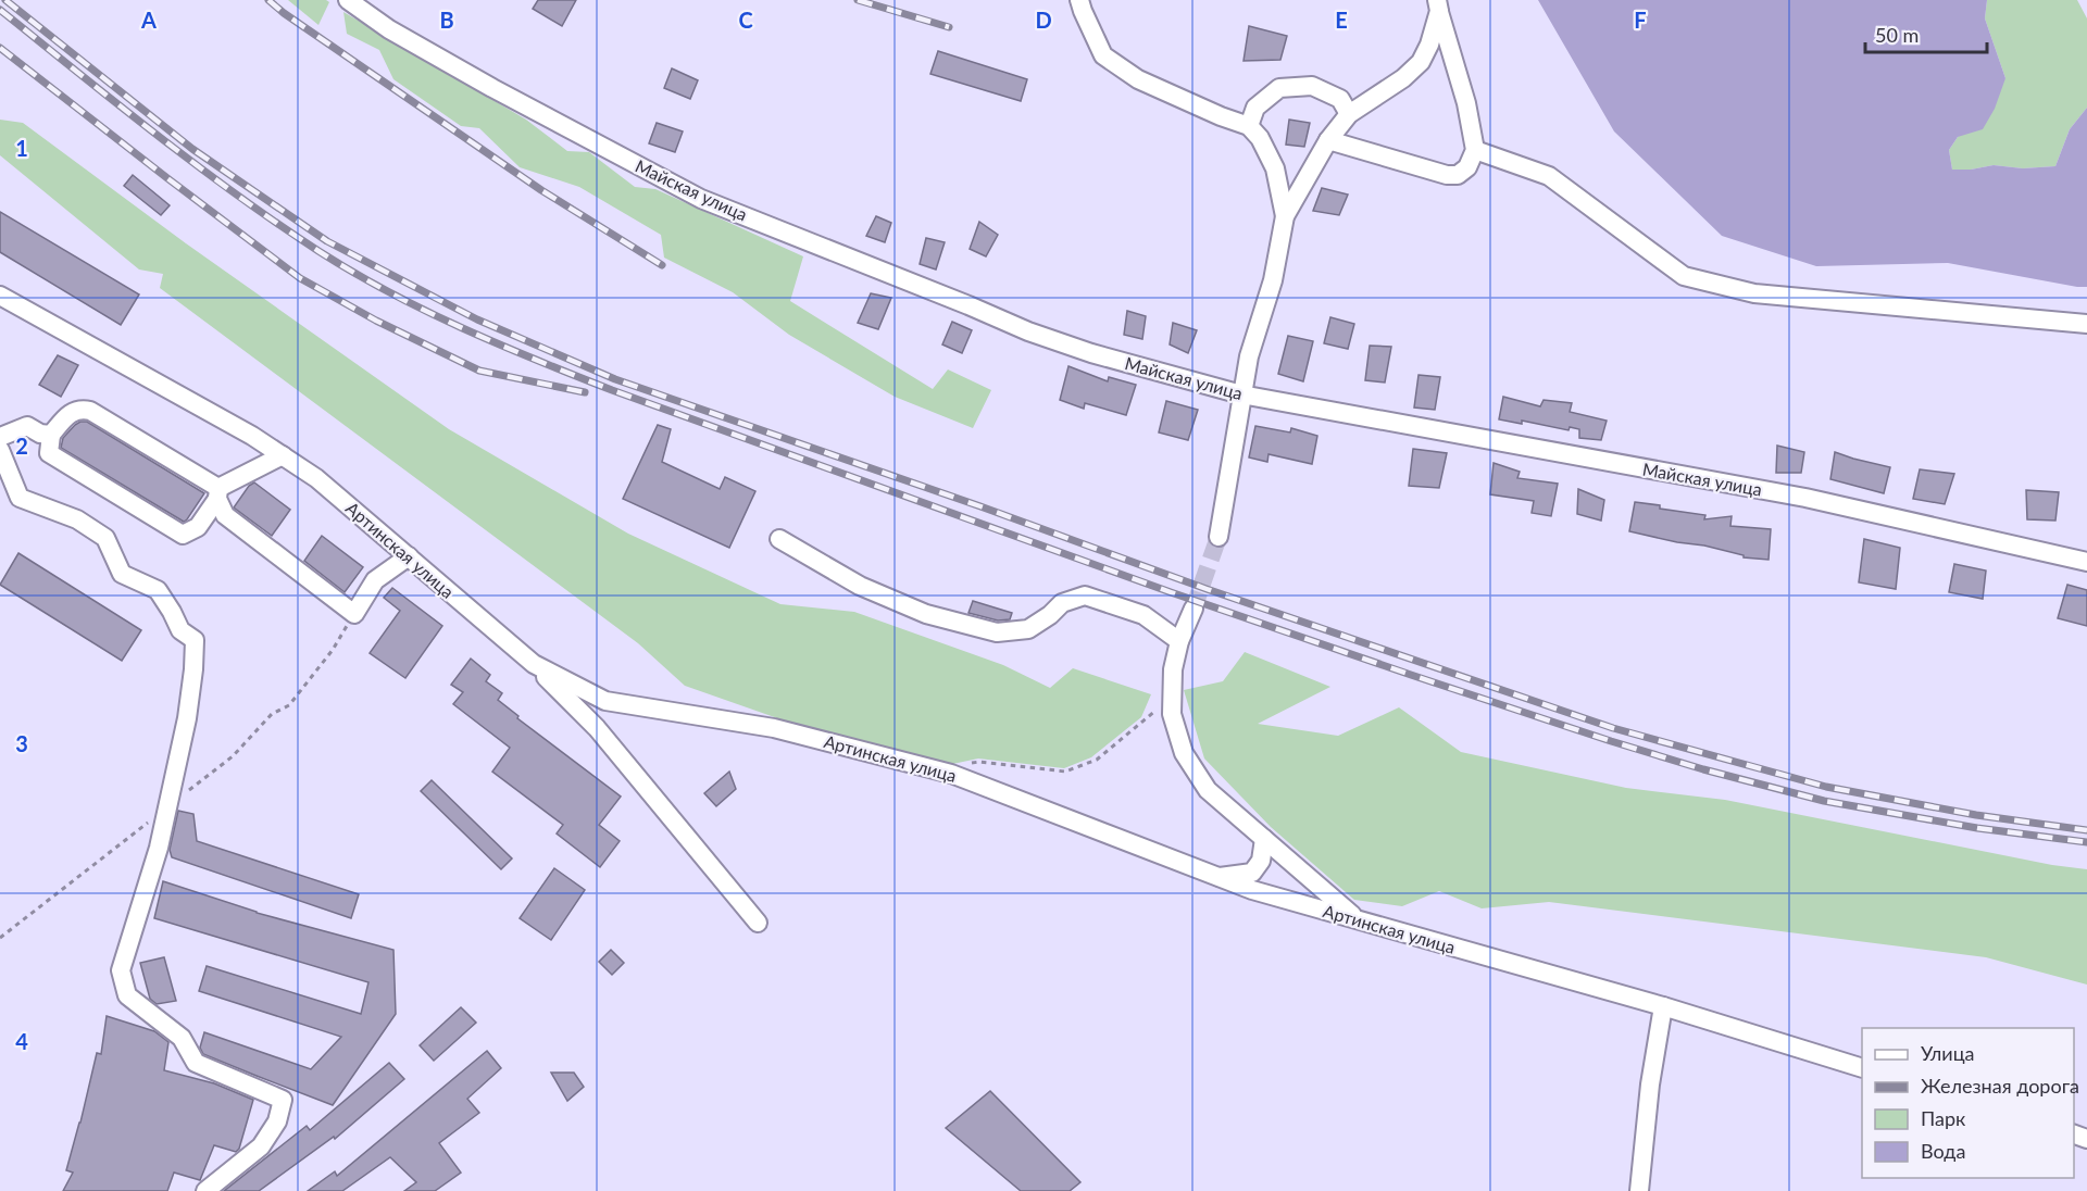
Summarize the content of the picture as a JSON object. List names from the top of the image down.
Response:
{
  "streets": {
    "street": ["Майская улица", "Артинская улица"]
  },
  "legend": [
    "Улица",
    "Железная дорога",
    "Парк",
    "Вода"
  ],
  "scale_bar": "50 m",
  "grid": {
    "columns": [
      "A",
      "B",
      "C",
      "D",
      "E",
      "F"
    ],
    "rows": [
      "1",
      "2",
      "3",
      "4"
    ]
  }
}
